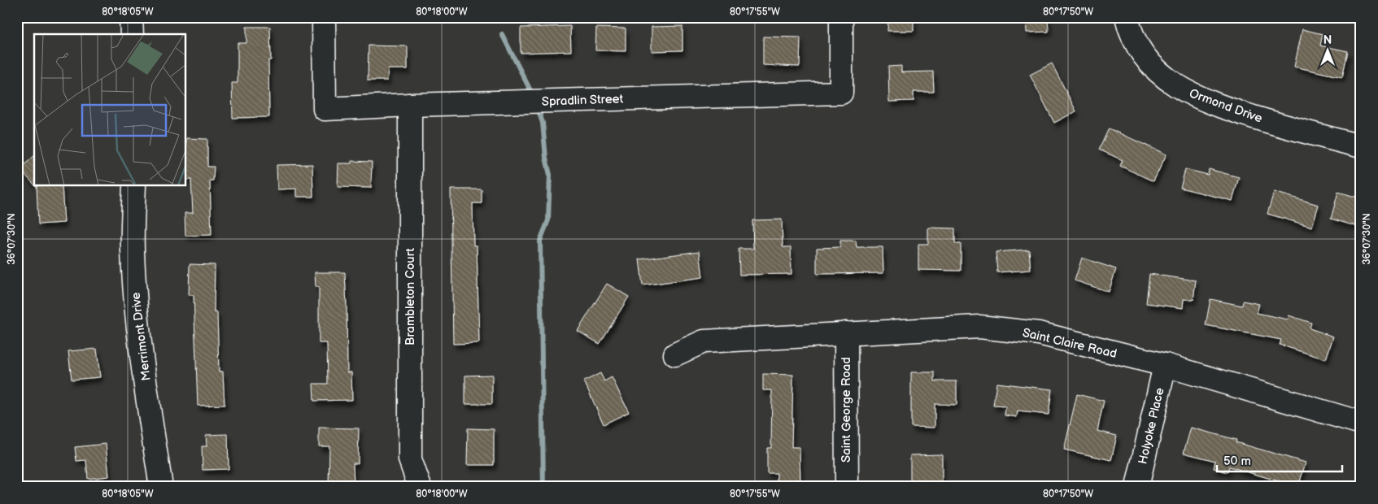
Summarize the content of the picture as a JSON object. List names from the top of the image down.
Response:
{
  "streets": {
    "street": [
      "Spradlin Street",
      "Ormond Drive",
      "Brambleton Court",
      "Merrimont Drive",
      "Saint Claire Road",
      "Saint George Road",
      "Holyoke Place"
    ]
  },
  "crossings": [
    ["Spradlin Street", "Brambleton Court"],
    ["Saint Claire Road", "Saint George Road"],
    ["Saint Claire Road", "Holyoke Place"]
  ],
  "scale_bar": "50 m",
  "north": "top",
  "coordinates": [
    "80°18'05\"W",
    "80°18'00\"W",
    "80°17'55\"W",
    "80°17'50\"W",
    "36°07'30\"N"
  ]
}
